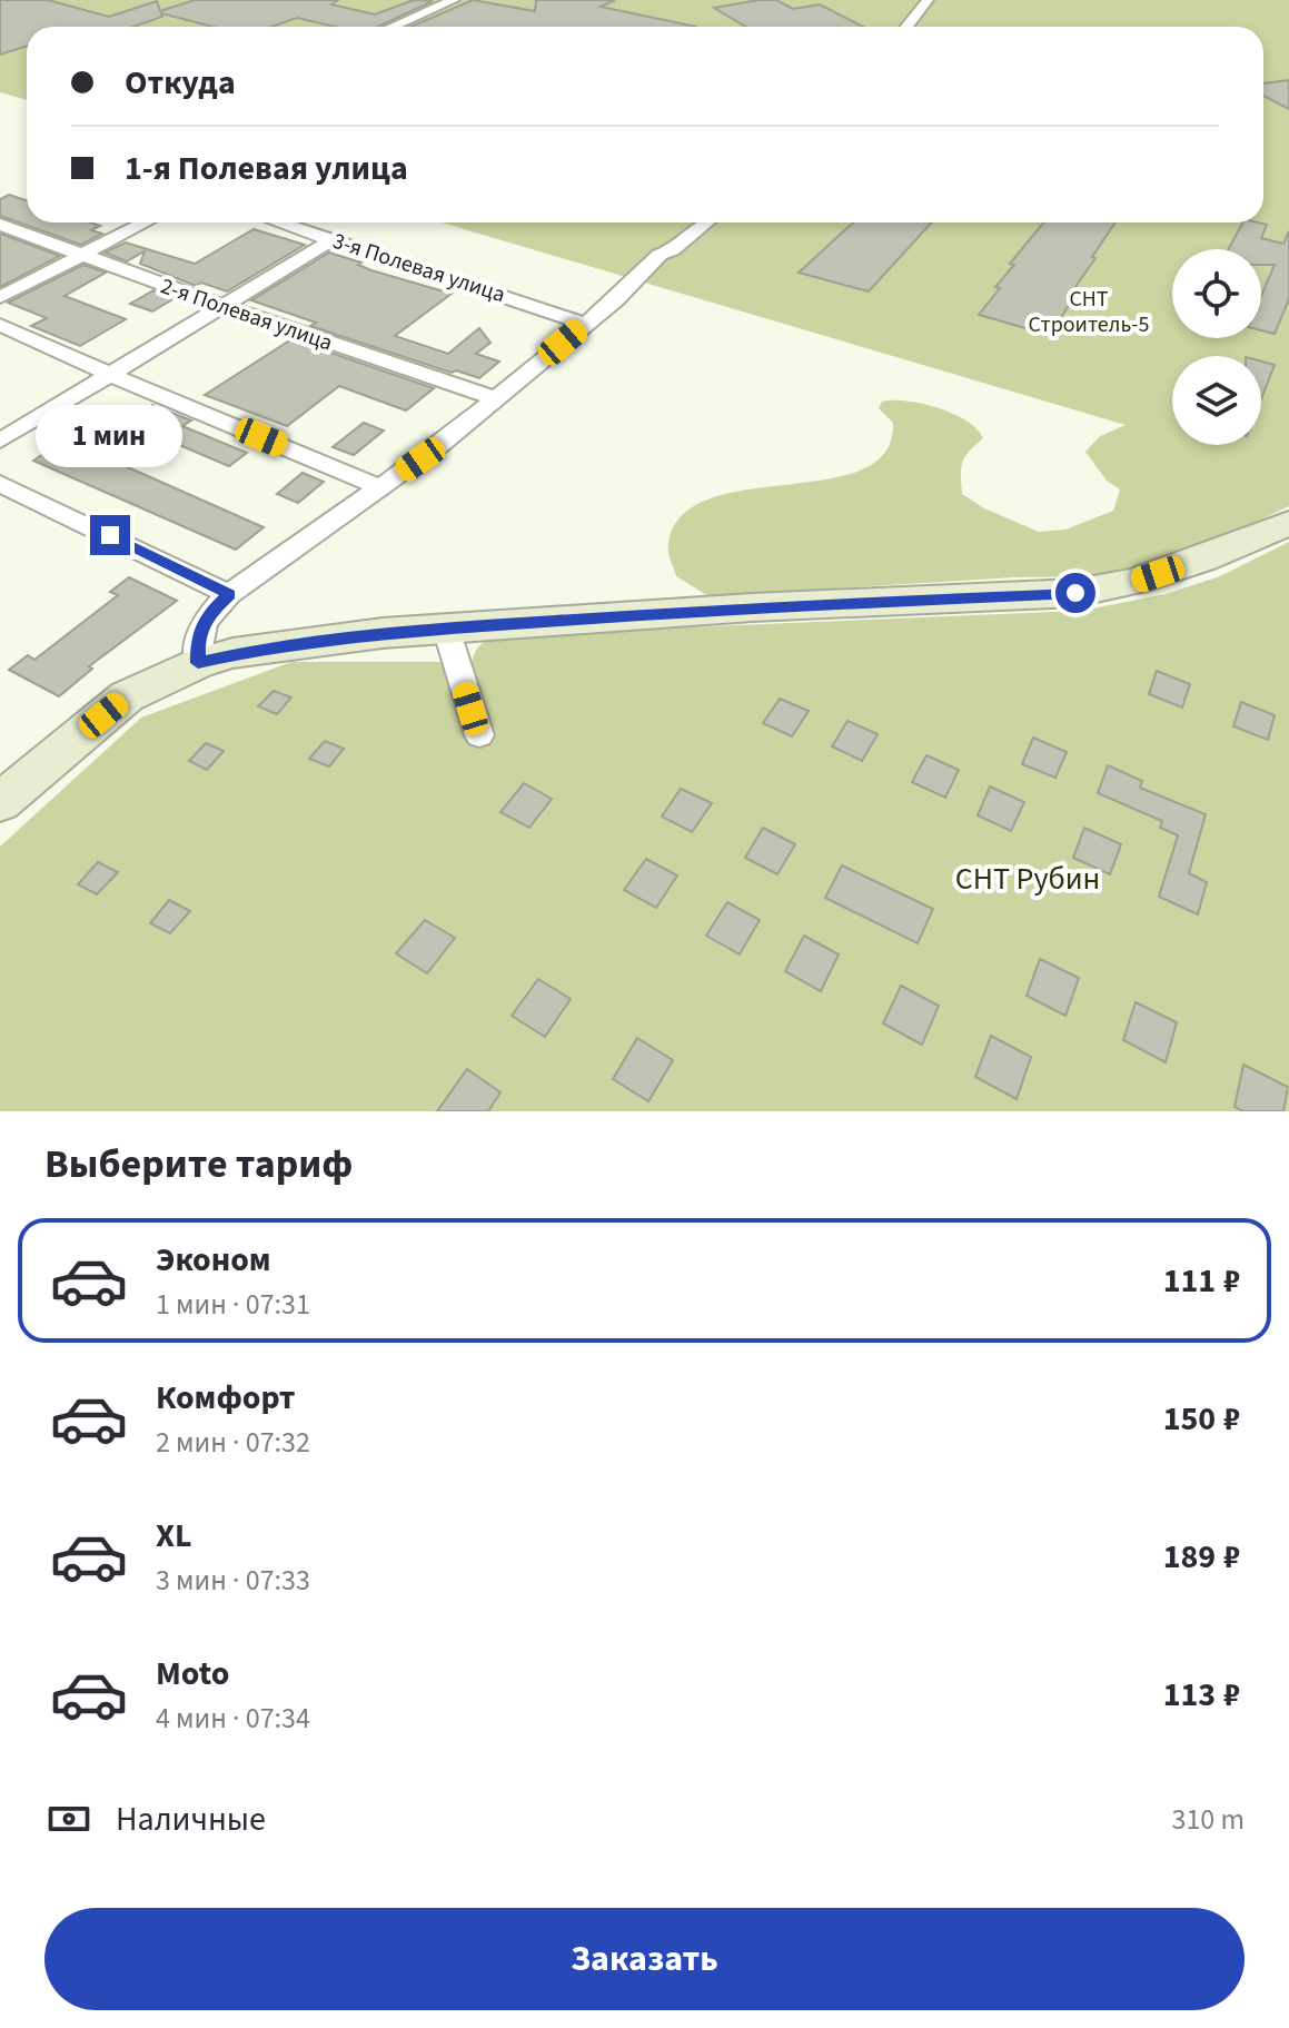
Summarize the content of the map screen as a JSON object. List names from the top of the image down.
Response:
{
  "streets": {
    "street": ["3-я Полевая улица", "2-я Полевая улица"]
  },
  "parks": ["СНТ Строитель-5", "СНТ Рубин"],
  "page": {
    "banner": ["Откуда", "1-я Полевая улица"],
    "bubble": "1 мин",
    "heading": "Выберите тариф",
    "list": [
      {
        "name": "Эконом",
        "note": "1 мин · 07:31",
        "value": "111 ₽"
      },
      {
        "name": "Комфорт",
        "note": "2 мин · 07:32",
        "value": "150 ₽"
      },
      {
        "name": "XL",
        "note": "3 мин · 07:33",
        "value": "189 ₽"
      },
      {
        "name": "Moto",
        "note": "4 мин · 07:34",
        "value": "113 ₽"
      }
    ],
    "pay": ["Наличные", "310 m"],
    "buttons": "Заказать"
  }
}
